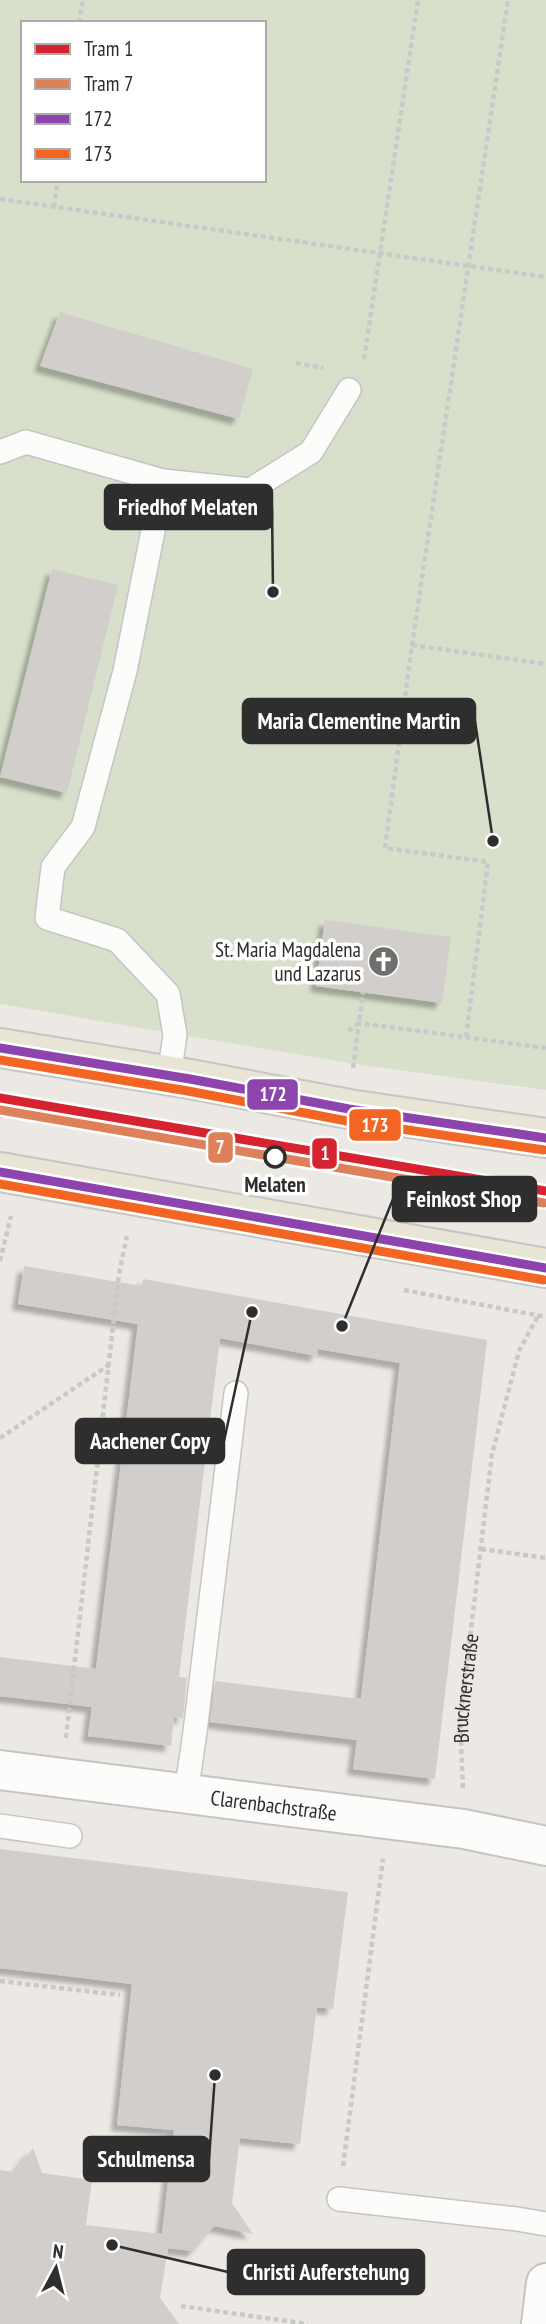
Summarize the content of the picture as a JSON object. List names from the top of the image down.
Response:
{
  "streets": {
    "street": ["Clarenbachstraße"],
    "path": ["Brucknerstraße"]
  },
  "crossings": [
    ["Brucknerstraße", "Clarenbachstraße"]
  ],
  "places": {
    "other": [
      "Friedhof Melaten",
      "Maria Clementine Martin",
      "Melaten",
      "Aachener Copy",
      "Feinkost Shop",
      "Schulmensa",
      "Christi Auferstehung"
    ],
    "church": ["St. Maria Magdalena und Lazarus"]
  },
  "lines": [
    "transit line 172",
    "transit line 173",
    "tram line 1",
    "tram line 7"
  ],
  "legend": [
    "Tram 1",
    "Tram 7",
    "172",
    "173"
  ],
  "north": "top"
}
